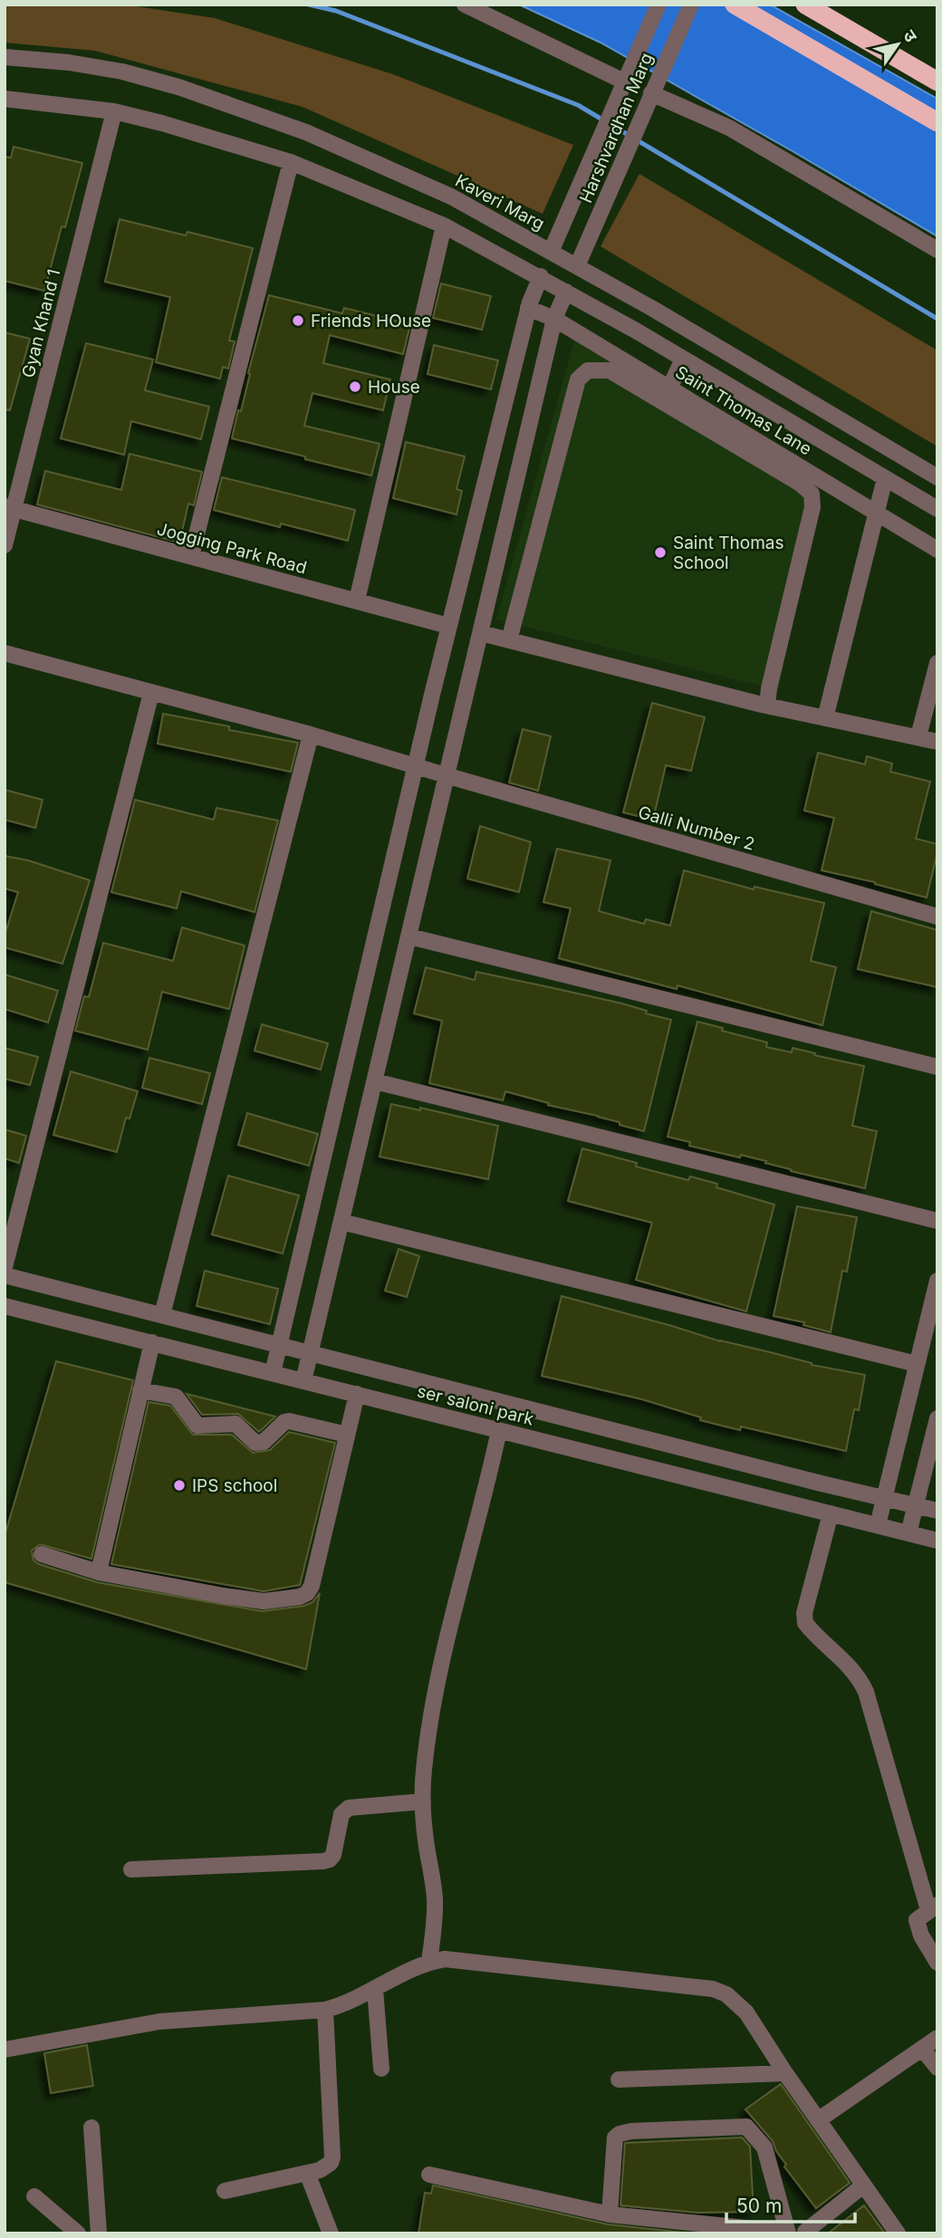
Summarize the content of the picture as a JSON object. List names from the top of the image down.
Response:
{
  "streets": {
    "street": [
      "Harshvardhan Marg",
      "Kaveri Marg",
      "Gyan Khand 1",
      "Saint Thomas Lane",
      "Jogging Park Road",
      "Galli Number 2",
      "ser saloni park"
    ]
  },
  "crossings": [
    ["Harshvardhan Marg", "Kaveri Marg"],
    ["Gyan Khand 1", "Jogging Park Road"]
  ],
  "places": [
    "Friends HOuse",
    "House",
    "Saint Thomas School",
    "IPS school"
  ],
  "scale_bar": "50 m",
  "north": "top right"
}
